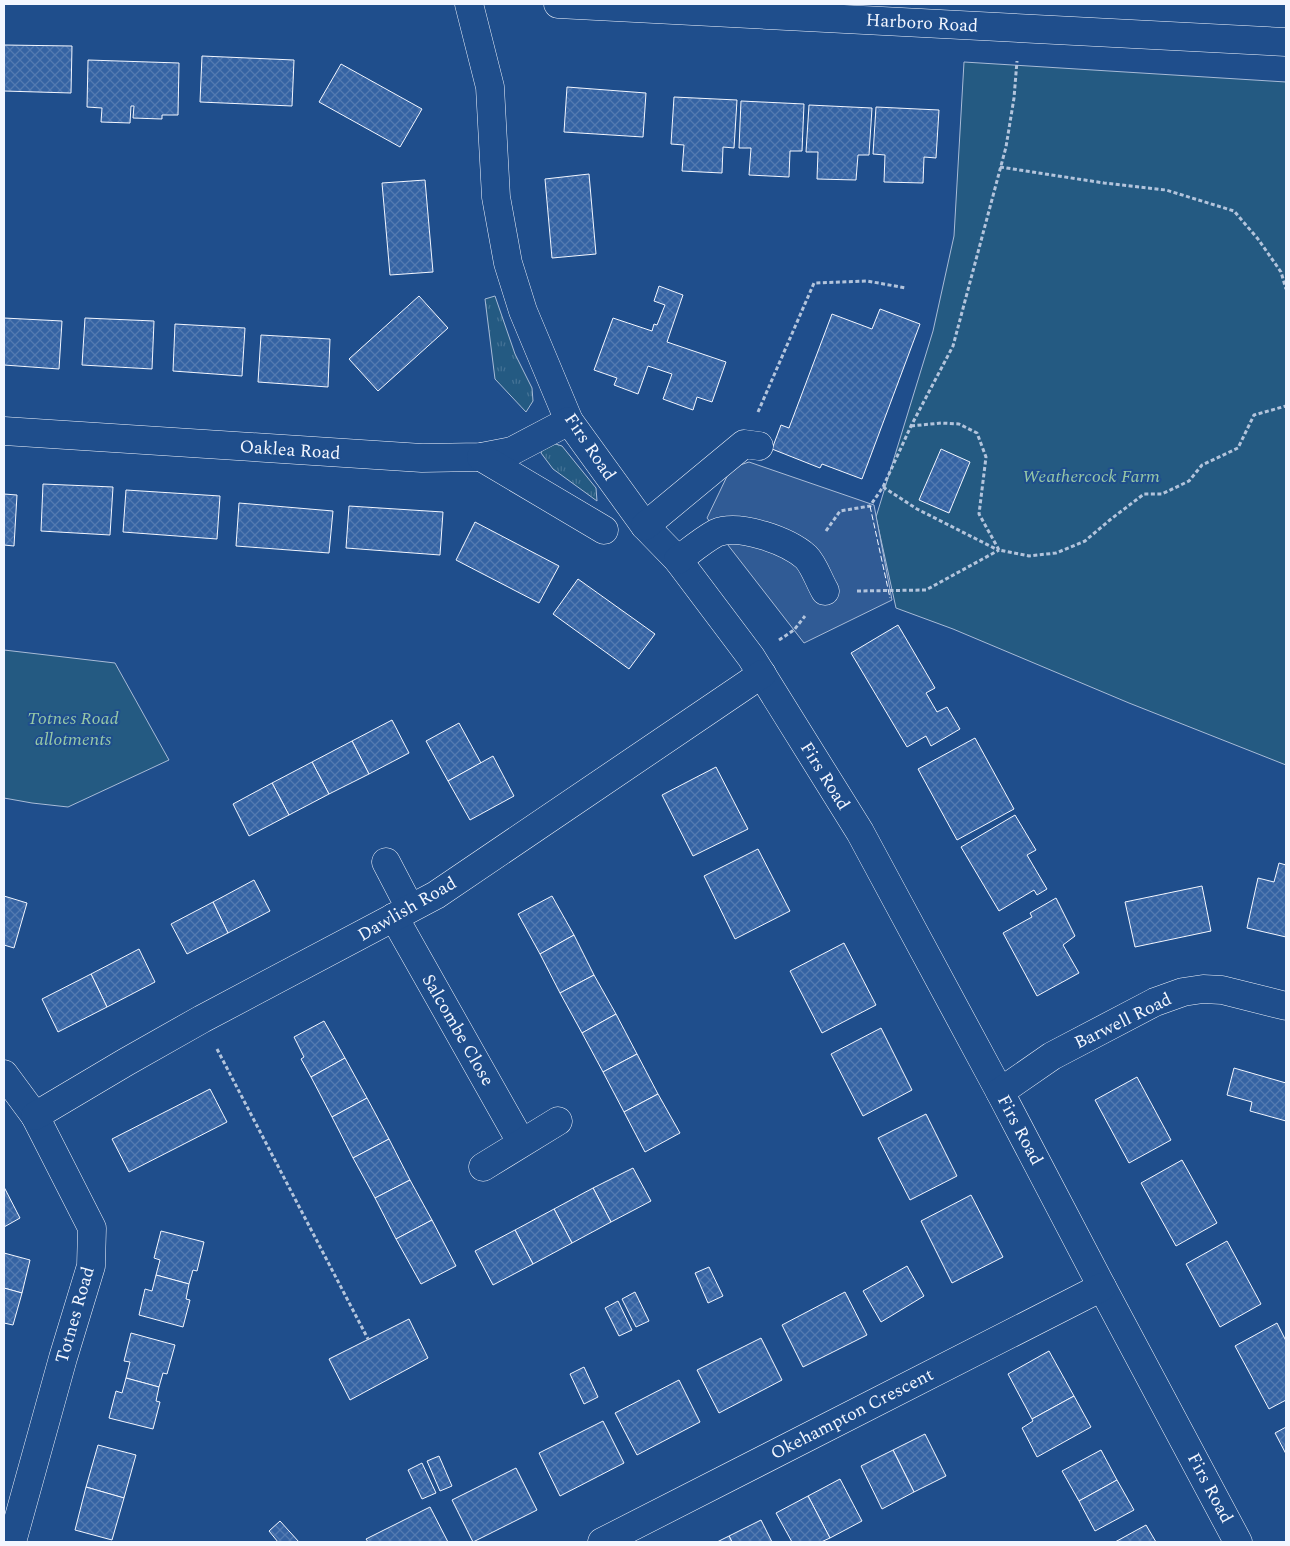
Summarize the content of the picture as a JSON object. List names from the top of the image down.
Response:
{
  "streets": {
    "street": [
      "Harboro Road",
      "Firs Road",
      "Oaklea Road",
      "Dawlish Road",
      "Barwell Road",
      "Salcombe Close",
      "Totnes Road",
      "Okehampton Crescent"
    ]
  },
  "crossings": [
    ["Firs Road", "Oaklea Road"],
    ["Firs Road", "Dawlish Road"],
    ["Firs Road", "Barwell Road"],
    ["Firs Road", "Okehampton Crescent"],
    ["Dawlish Road", "Salcombe Close"],
    ["Dawlish Road", "Totnes Road"]
  ],
  "parks": ["Weathercock Farm", "Totnes Road allotments"]
}
